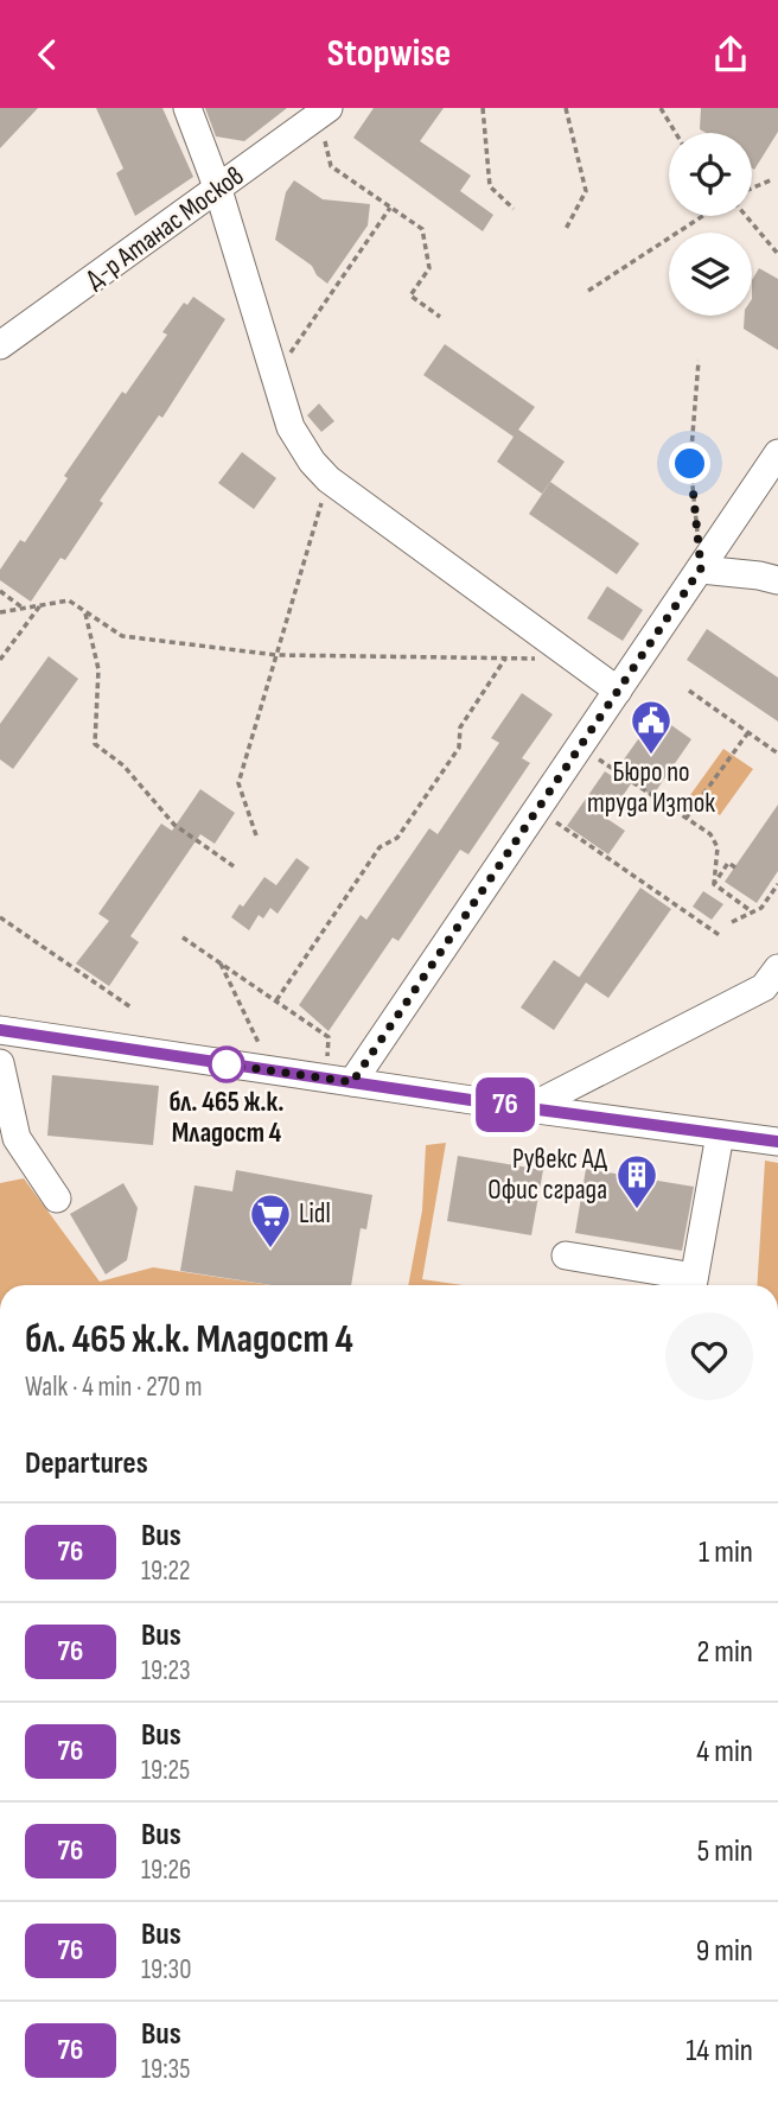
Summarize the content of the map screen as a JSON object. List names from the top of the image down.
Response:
{
  "streets": {
    "street": ["Д-р Атанас Москов"]
  },
  "places": {
    "public building": ["Бюро по труда Изток"],
    "other": ["бл. 465 ж.к. Младост 4"],
    "building": ["Рувекс АД Офис сграда"],
    "supermarket": ["Lidl"]
  },
  "lines": ["bus line 76"],
  "page": {
    "header": "Stopwise",
    "on_map": "76",
    "heading": [
      ["бл. 465 ж.к. Младост 4", "Walk · 4 min · 270 m"],
      "Departures"
    ],
    "list": [
      {
        "mark": "76",
        "name": "Bus",
        "note": "19:22",
        "value": "1 min"
      },
      {
        "mark": "76",
        "name": "Bus",
        "note": "19:23",
        "value": "2 min"
      },
      {
        "mark": "76",
        "name": "Bus",
        "note": "19:25",
        "value": "4 min"
      },
      {
        "mark": "76",
        "name": "Bus",
        "note": "19:26",
        "value": "5 min"
      },
      {
        "mark": "76",
        "name": "Bus",
        "note": "19:30",
        "value": "9 min"
      },
      {
        "mark": "76",
        "name": "Bus",
        "note": "19:35",
        "value": "14 min"
      }
    ]
  }
}
